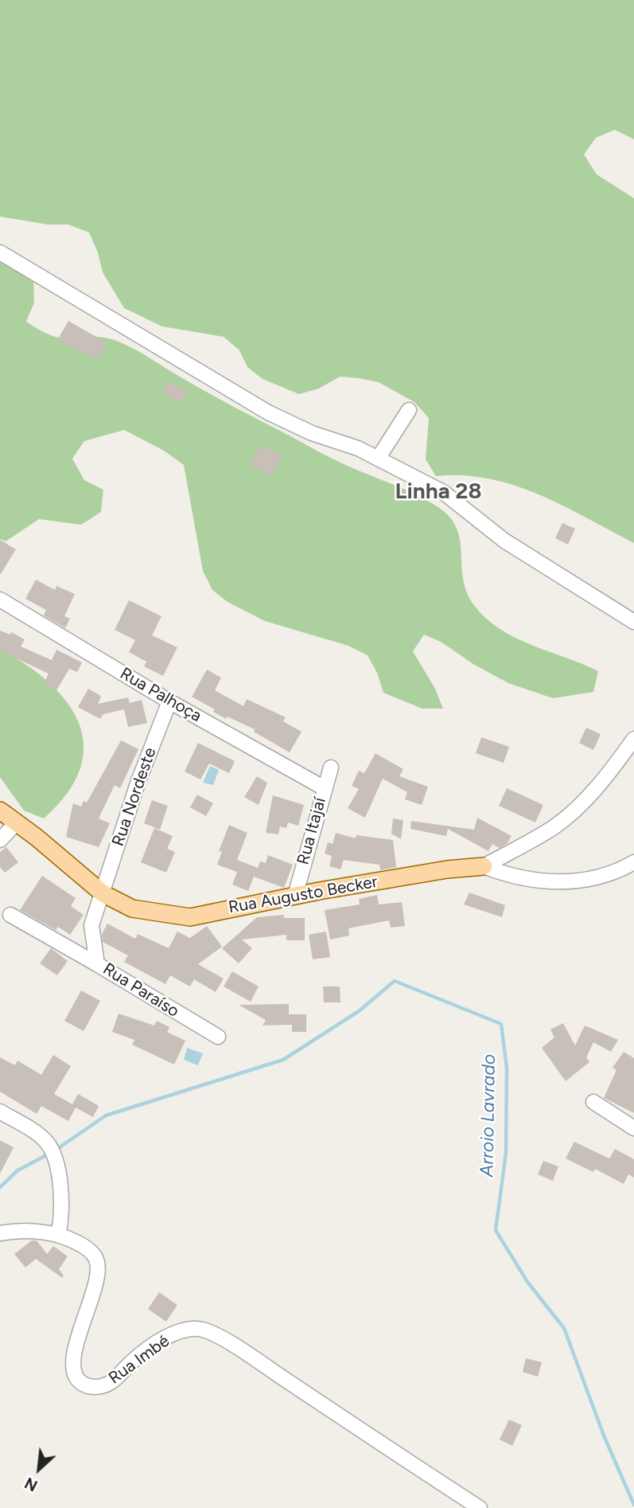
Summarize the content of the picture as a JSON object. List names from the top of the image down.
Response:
{
  "streets": {
    "main road": ["Rua Augusto Becker"],
    "street": [
      "Rua Palhoça",
      "Rua Nordeste",
      "Rua Itajaí",
      "Rua Paraíso",
      "Rua Imbé"
    ]
  },
  "crossings": [
    ["Rua Palhoça", "Rua Nordeste"],
    ["Rua Palhoça", "Rua Itajaí"],
    ["Rua Nordeste", "Rua Augusto Becker"],
    ["Rua Nordeste", "Rua Paraíso"],
    ["Rua Itajaí", "Rua Augusto Becker"],
    ["Rua Augusto Becker", "Rua Paraíso"]
  ],
  "districts": ["Linha 28"],
  "water": ["Arroio Lavrado"],
  "north": "bottom left"
}
